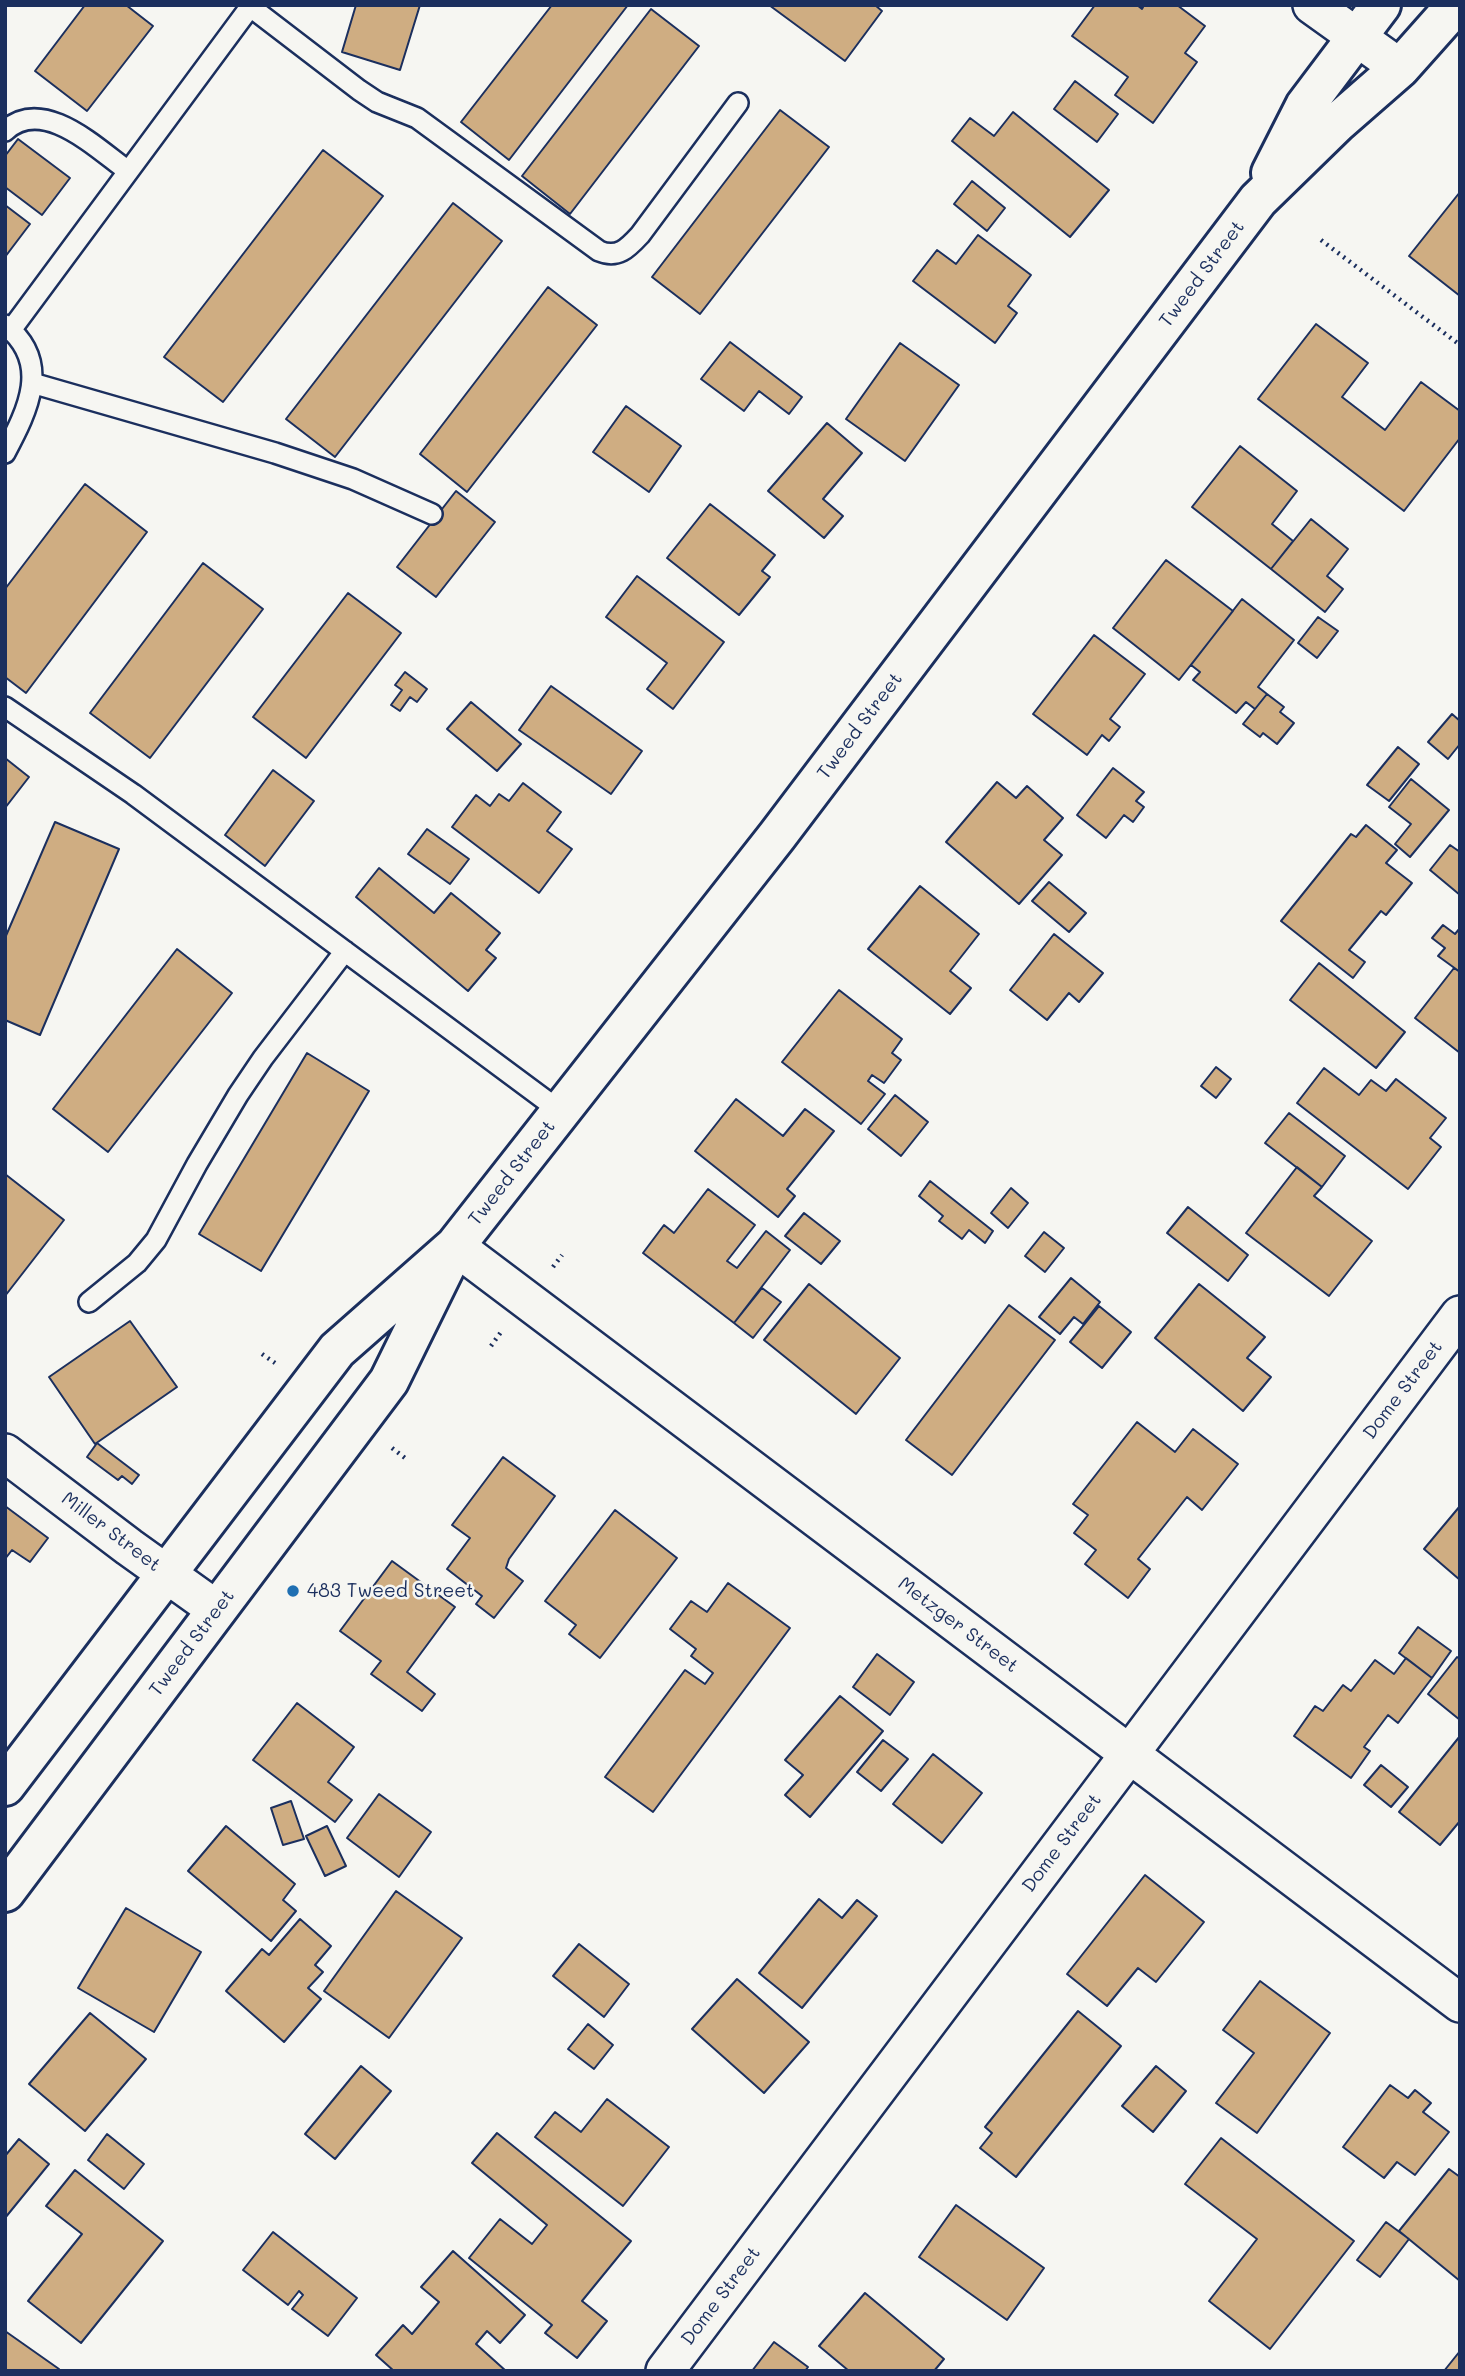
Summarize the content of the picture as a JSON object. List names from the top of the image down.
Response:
{
  "streets": {
    "main road": ["Tweed Street"],
    "street": ["Dome Street", "Miller Street", "Metzger Street"]
  },
  "crossings": [
    ["Tweed Street", "Miller Street"],
    ["Tweed Street", "Metzger Street"],
    ["Dome Street", "Metzger Street"]
  ],
  "places": ["483 Tweed Street"]
}
